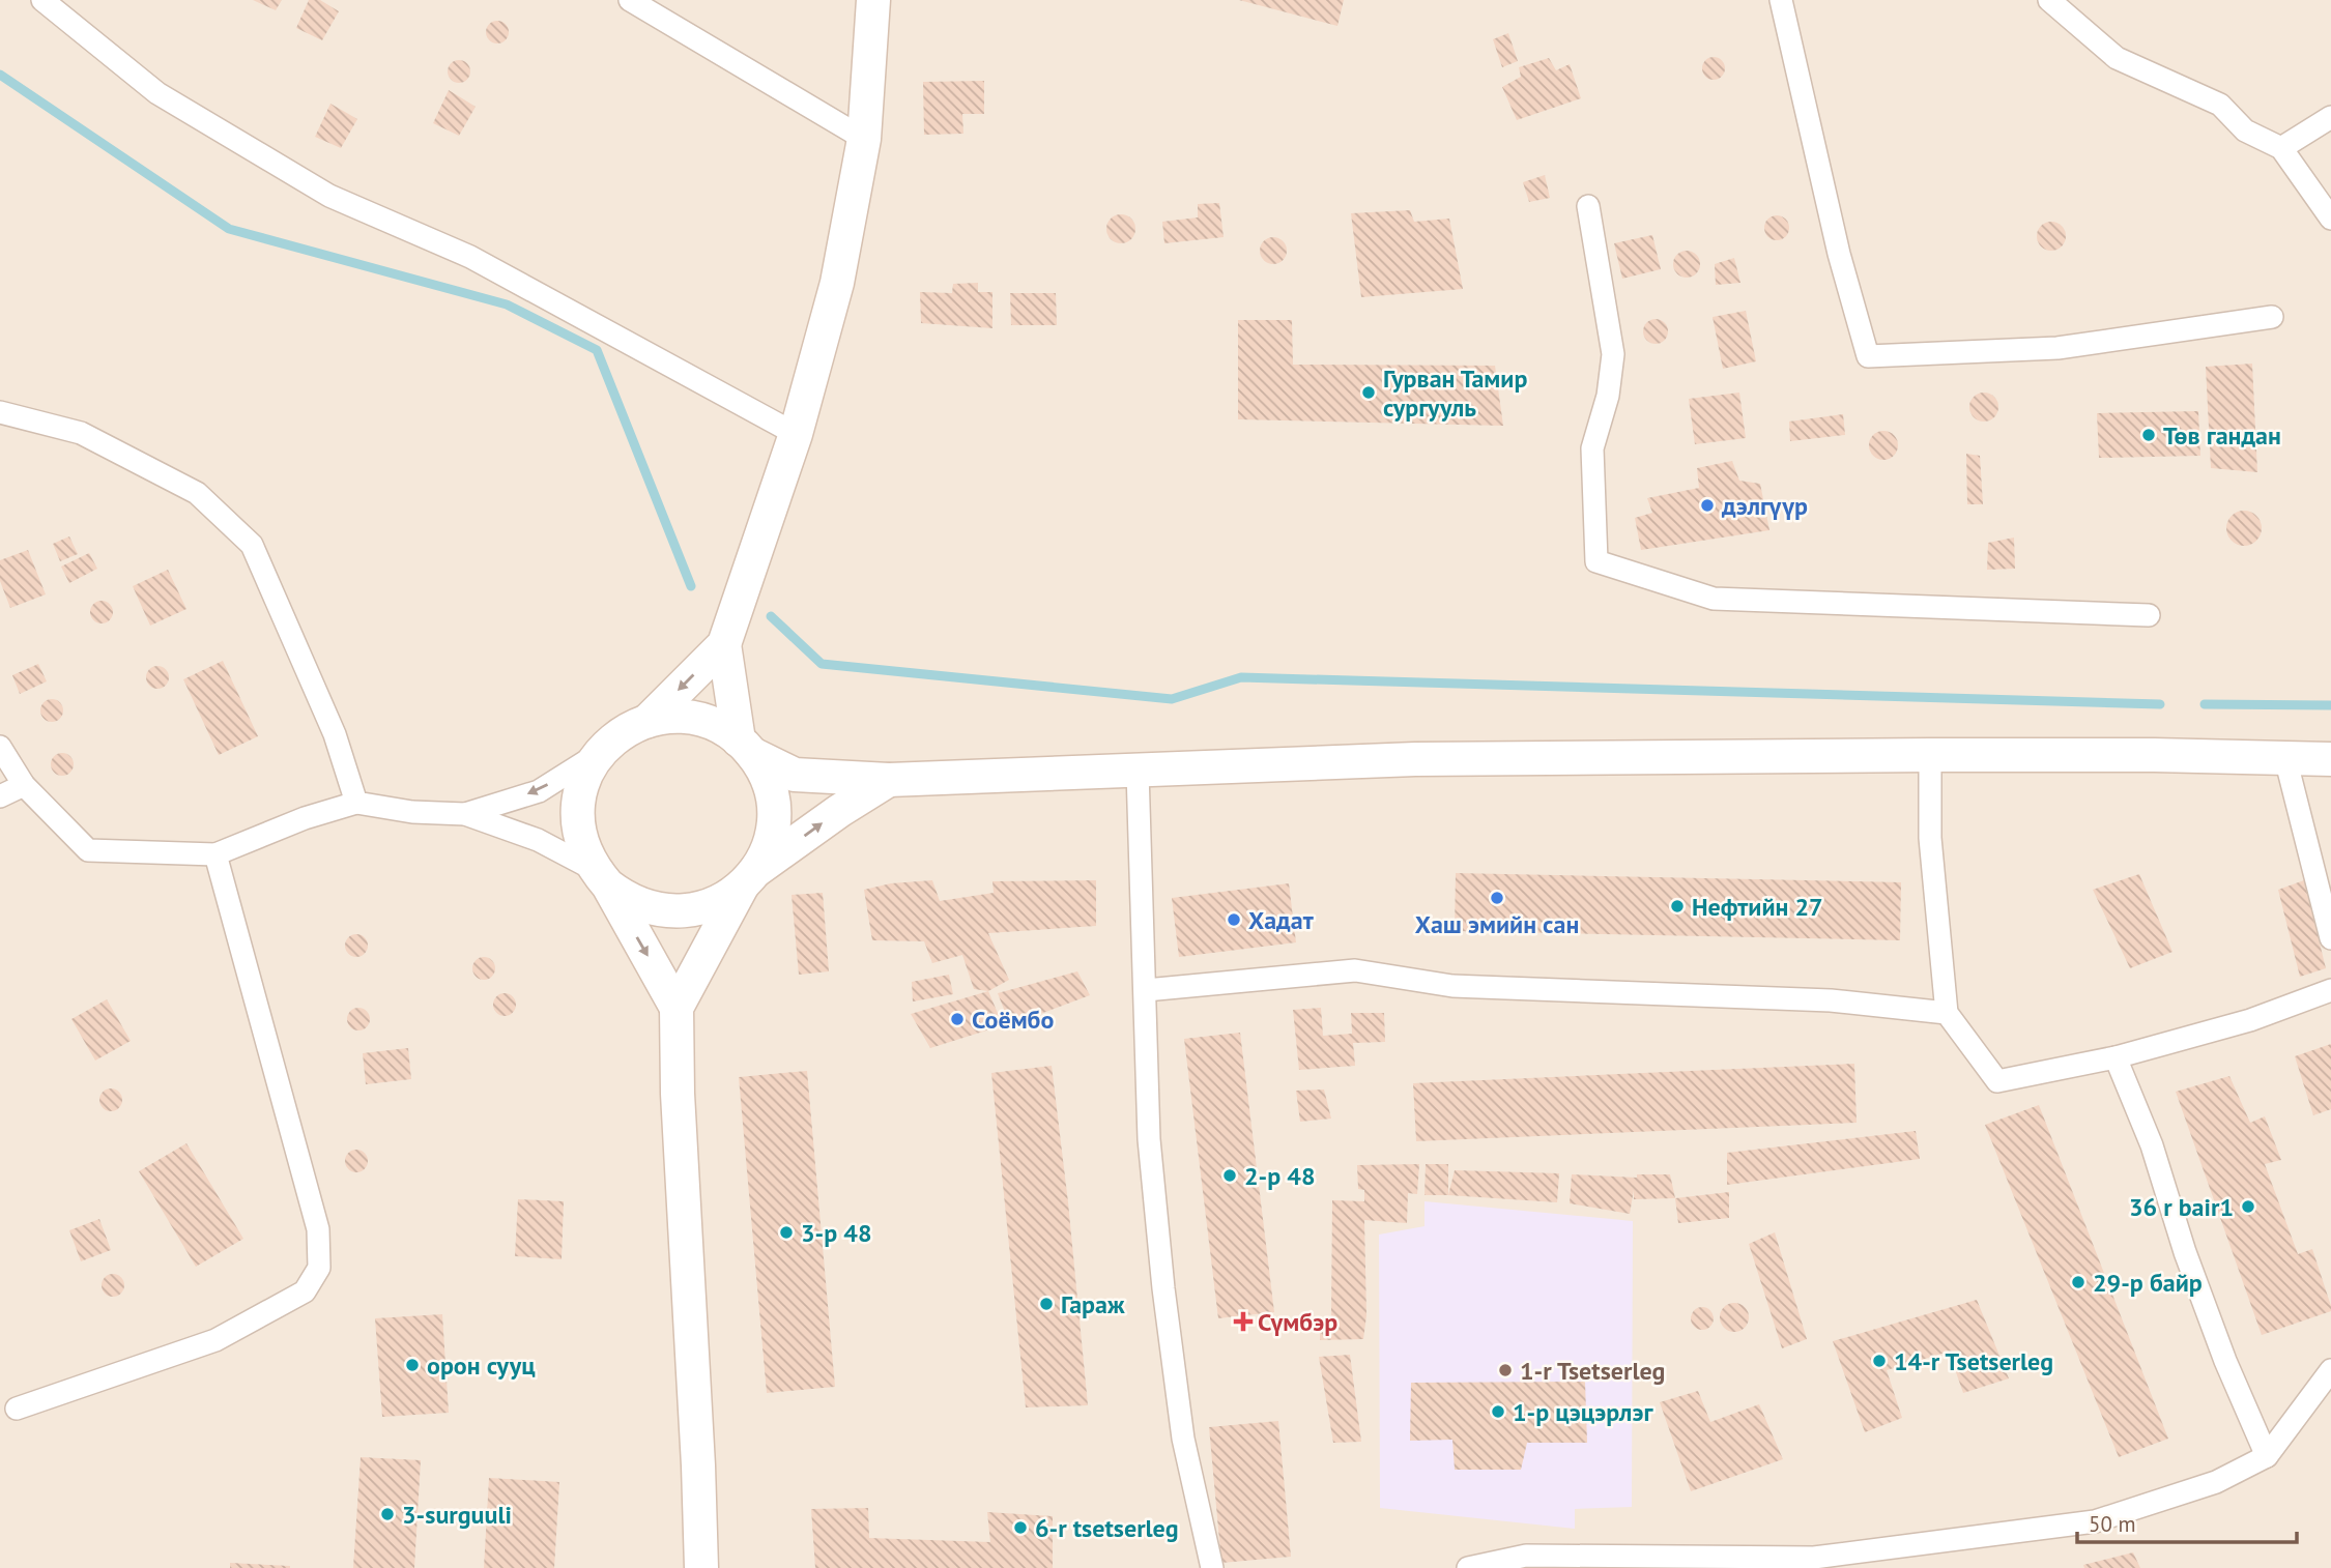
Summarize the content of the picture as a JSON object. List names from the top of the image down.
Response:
{
  "places": {
    "other": [
      "Гурван Тамир сургууль",
      "Төв гандан",
      "дэлгүүр",
      "Хаш эмийн сан",
      "Нефтийн 27",
      "Хадат",
      "Соёмбо",
      "2-р 48",
      "36 r bair1",
      "3-р 48",
      "29-р байр",
      "Гараж",
      "14-r Tsetserleg",
      "орон сууц",
      "1-r Tsetserleg",
      "1-р цэцэрлэг",
      "3-surguuli",
      "6-r tsetserleg"
    ],
    "health": ["Сүмбэр"]
  },
  "scale_bar": "50 m"
}
